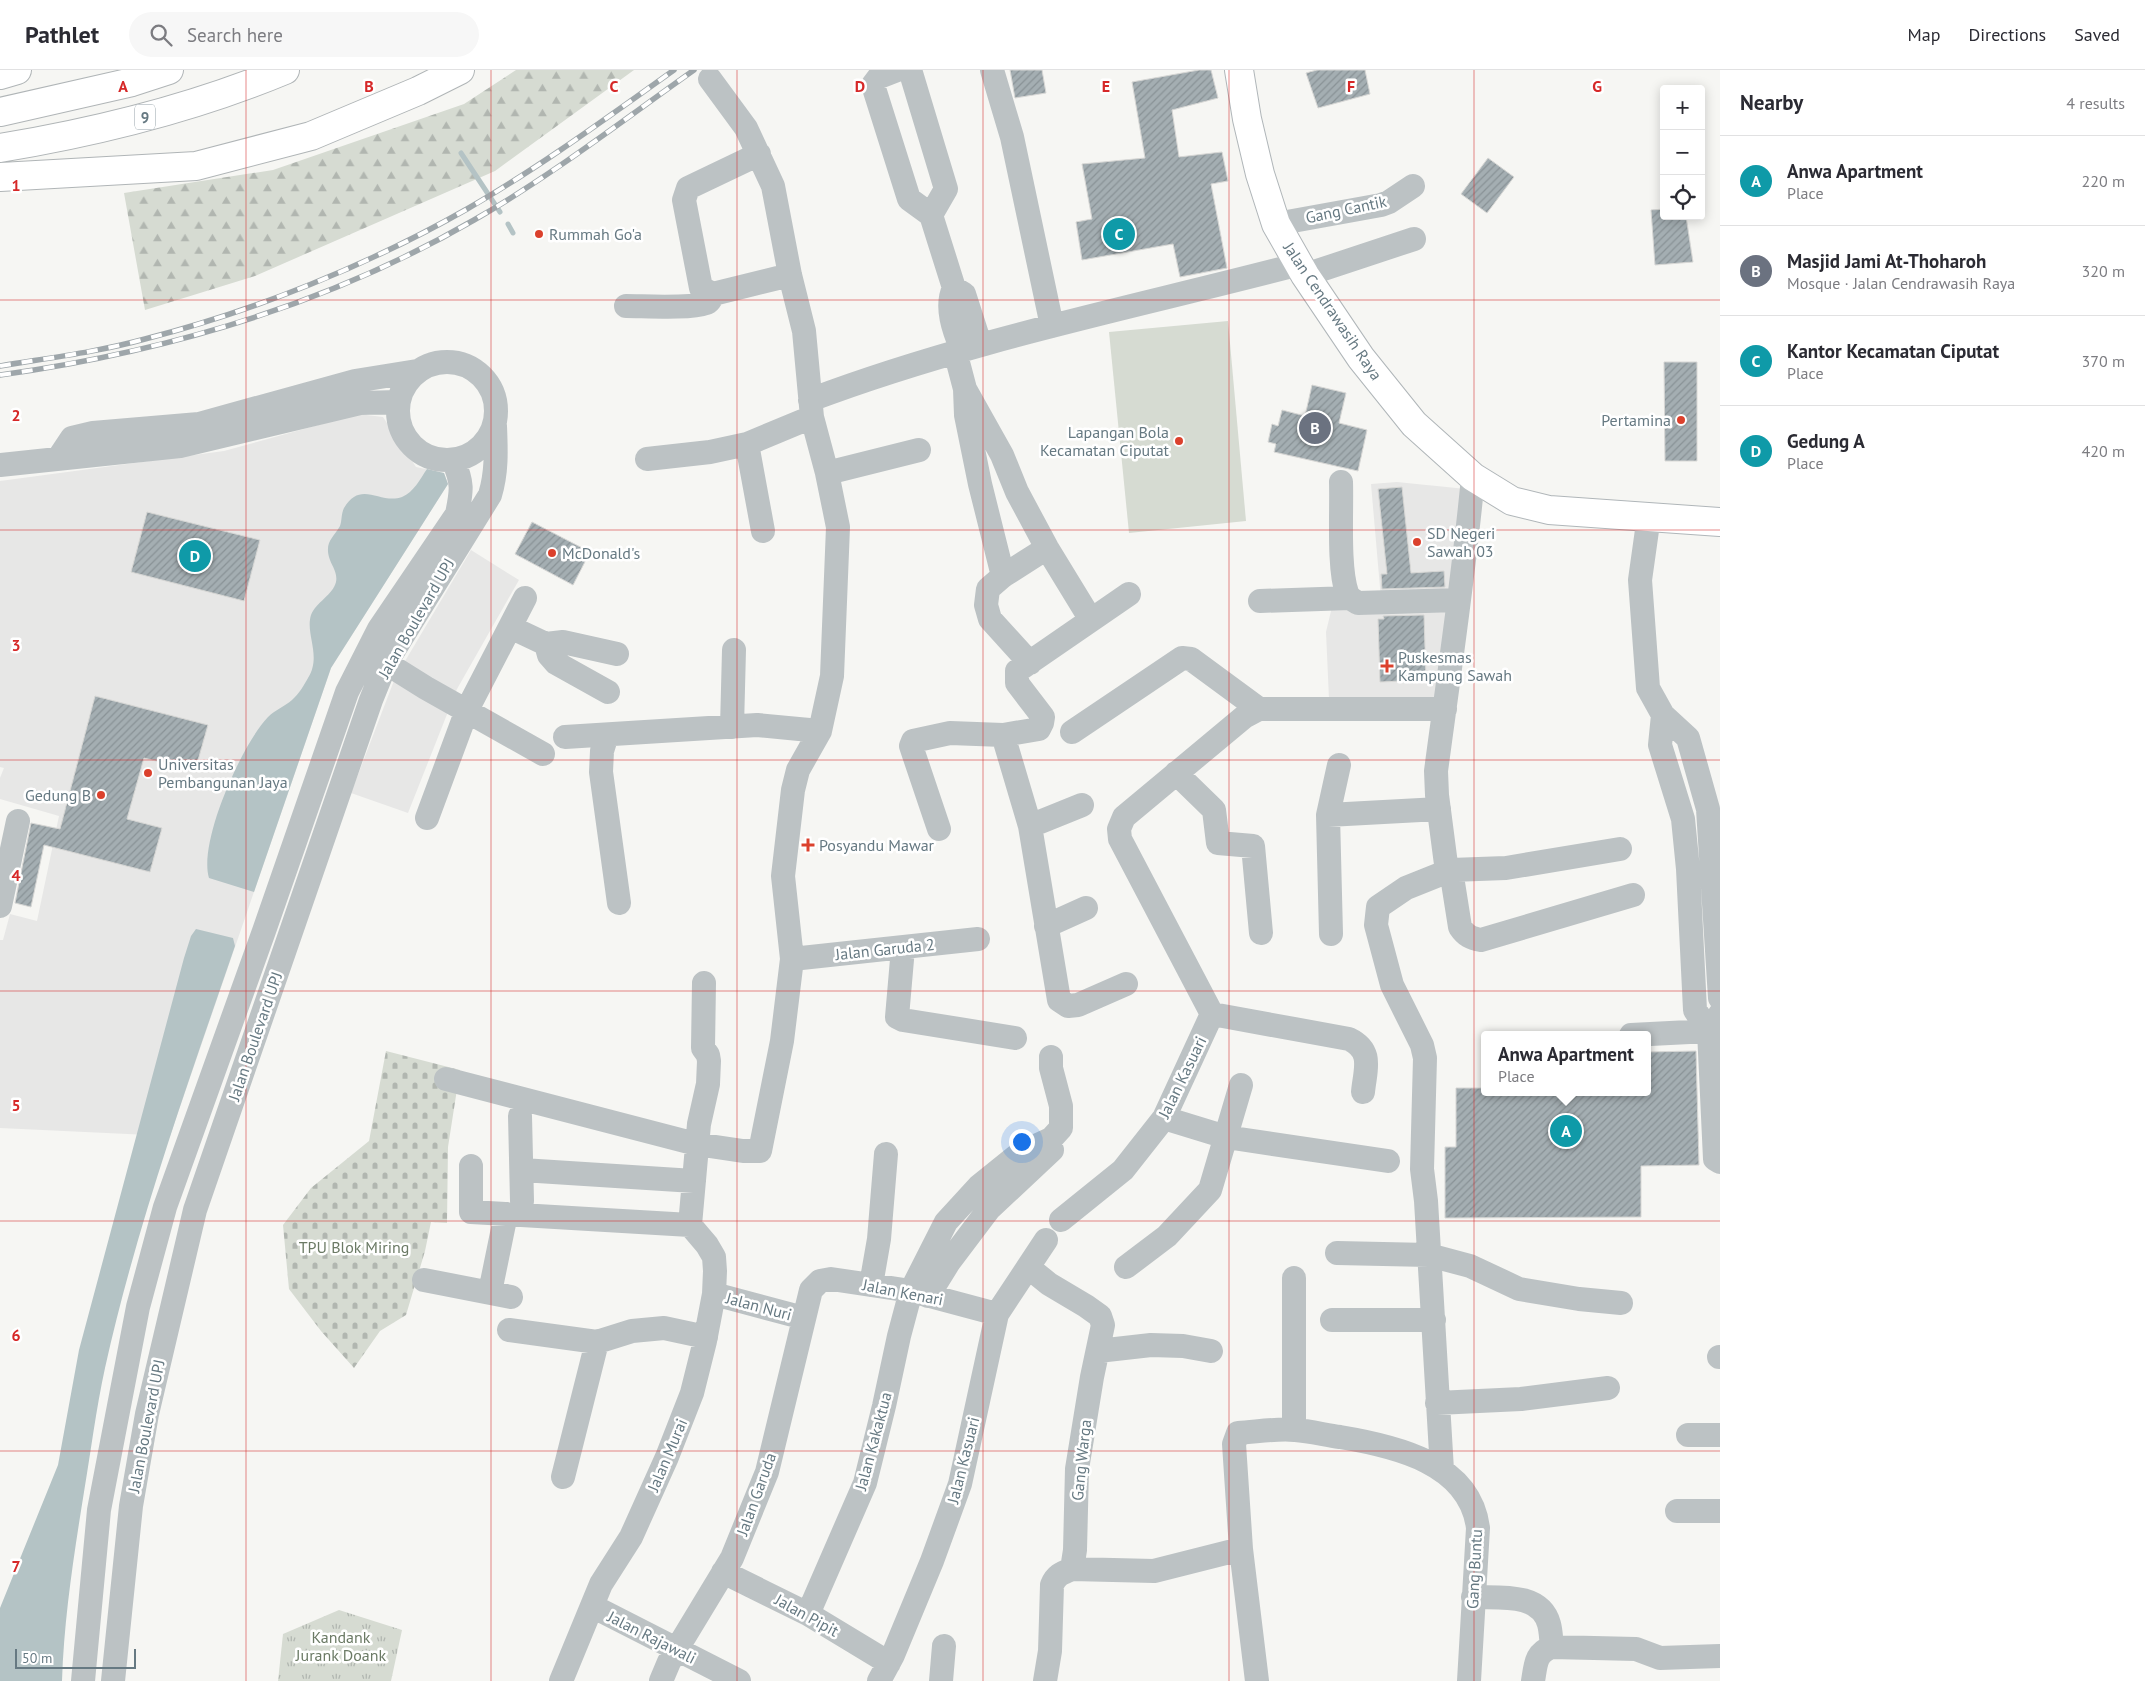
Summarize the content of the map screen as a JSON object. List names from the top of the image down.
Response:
{
  "streets": {
    "main road": ["9", "Jalan Cendrawasih Raya"],
    "street": [
      "Gang Cantik",
      "Jalan Boulevard UPJ",
      "Jalan Garuda 2",
      "Jalan Kasuari",
      "Jalan Kenari",
      "Jalan Nuri",
      "Jalan Kakaktua",
      "Jalan Murai",
      "Gang Warga",
      "Jalan Garuda",
      "Gang Buntu",
      "Jalan Pipit",
      "Jalan Rajawali"
    ]
  },
  "crossings": [
    ["Gang Cantik", "Jalan Cendrawasih Raya"],
    ["Jalan Kasuari", "Jalan Kenari"],
    ["Jalan Kasuari", "Gang Warga"],
    ["Jalan Kasuari", "Jalan Pipit"],
    ["Jalan Kenari", "Jalan Kakaktua"],
    ["Jalan Kenari", "Jalan Garuda"],
    ["Jalan Nuri", "Jalan Murai"],
    ["Jalan Nuri", "Jalan Garuda"],
    ["Jalan Kakaktua", "Jalan Pipit"],
    ["Jalan Murai", "Jalan Rajawali"],
    ["Jalan Garuda", "Jalan Pipit"],
    ["Jalan Garuda", "Jalan Rajawali"]
  ],
  "parks": ["TPU Blok Miring", "Kandank Jurank Doank"],
  "places": {
    "other": [
      "Rummah Go'a",
      "Pertamina",
      "Lapangan Bola Kecamatan Ciputat",
      "SD Negeri Sawah 03",
      "McDonald's",
      "Universitas Pembangunan Jaya",
      "Gedung B"
    ],
    "health": ["Puskesmas Kampung Sawah", "Posyandu Mawar"]
  },
  "scale_bar": "50 m",
  "page": {
    "header": "Pathlet",
    "search": "Search here",
    "nav": ["Map", "Directions", "Saved"],
    "heading": ["Nearby", "4 results"],
    "map_buttons": ["+", "−"],
    "list": [
      {
        "mark": "A",
        "name": "Anwa Apartment",
        "note": "Place",
        "value": "220 m"
      },
      {
        "mark": "B",
        "name": "Masjid Jami At-Thoharoh",
        "note": "Mosque · Jalan Cendrawasih Raya",
        "value": "320 m"
      },
      {
        "mark": "C",
        "name": "Kantor Kecamatan Ciputat",
        "note": "Place",
        "value": "370 m"
      },
      {
        "mark": "D",
        "name": "Gedung A",
        "note": "Place",
        "value": "420 m"
      }
    ],
    "pins": [
      "C",
      "B",
      "D",
      "A"
    ],
    "popup": ["Anwa Apartment", "Place"],
    "scale": "50 m"
  },
  "grid": {
    "columns": [
      "A",
      "B",
      "C",
      "D",
      "E",
      "F",
      "G"
    ],
    "rows": [
      "1",
      "2",
      "3",
      "4",
      "5",
      "6",
      "7"
    ]
  }
}
